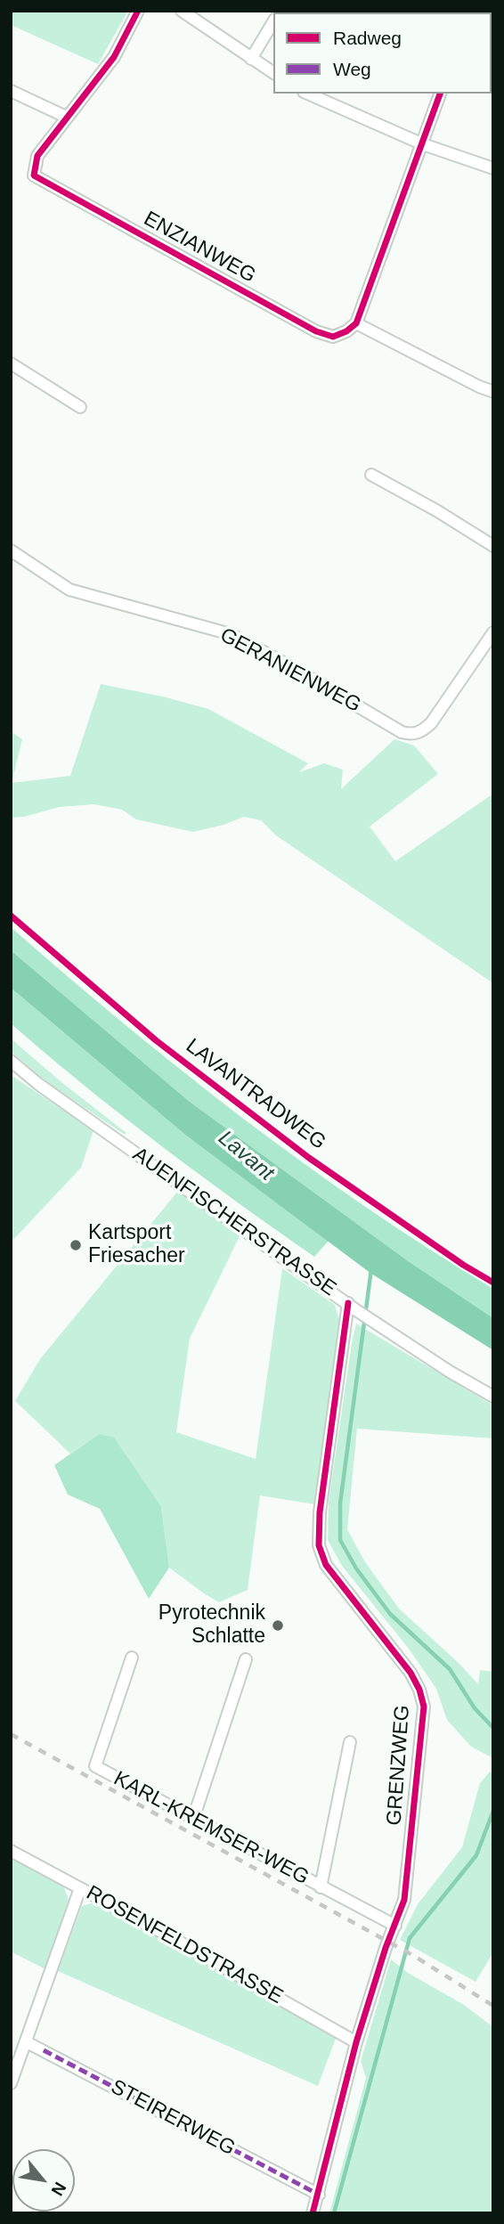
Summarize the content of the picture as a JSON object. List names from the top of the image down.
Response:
{
  "streets": {
    "street": [
      "ENZIANWEG",
      "GERANIENWEG",
      "AUENFISCHERSTRASSE",
      "GRENZWEG",
      "KARL-KREMSER-WEG",
      "ROSENFELDSTRASSE",
      "STEIRERWEG"
    ],
    "cycle path": ["LAVANTRADWEG"]
  },
  "crossings": [
    ["AUENFISCHERSTRASSE", "GRENZWEG"],
    ["GRENZWEG", "KARL-KREMSER-WEG"],
    ["GRENZWEG", "ROSENFELDSTRASSE"],
    ["GRENZWEG", "STEIRERWEG"]
  ],
  "water": ["Lavant"],
  "places": ["Kartsport Friesacher", "Pyrotechnik Schlatte"],
  "legend": ["Radweg", "Weg"],
  "north": "bottom right"
}
